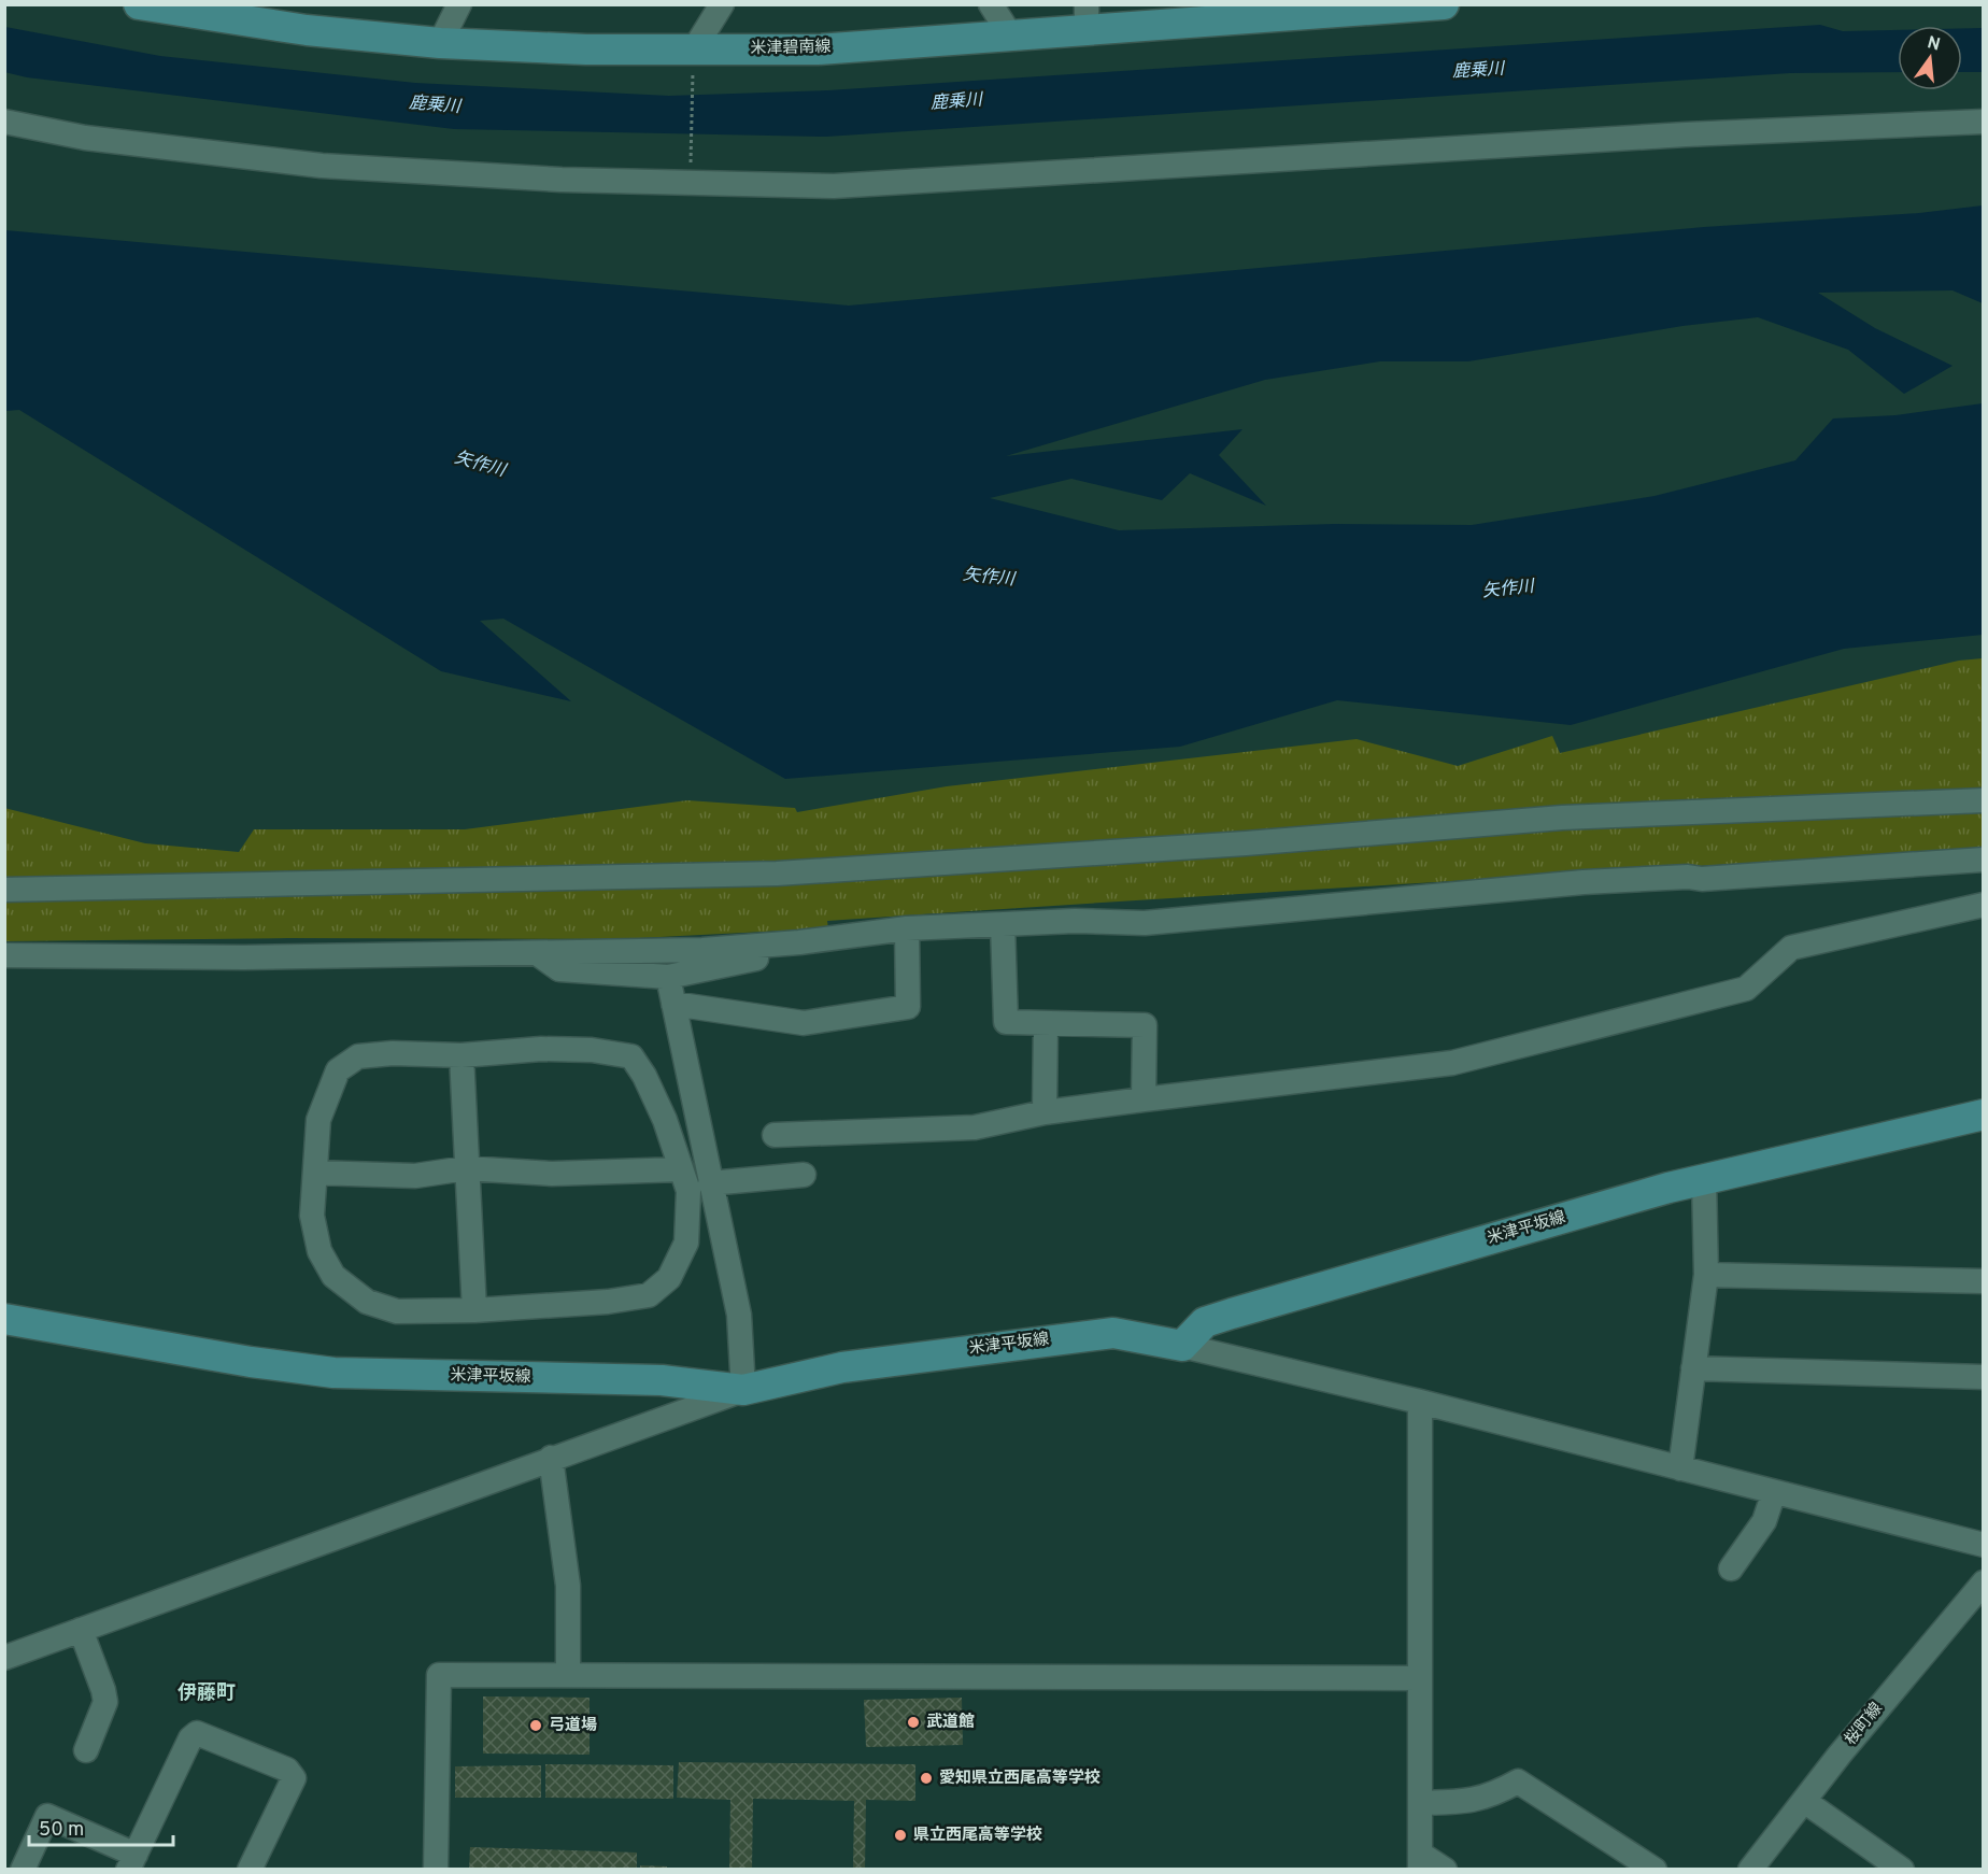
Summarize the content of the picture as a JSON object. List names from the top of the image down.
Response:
{
  "streets": {
    "main road": ["米津碧南線", "米津平坂線"],
    "street": ["桜町線"]
  },
  "districts": ["伊藤町"],
  "water": ["鹿乗川", "矢作川"],
  "places": [
    "武道館",
    "弓道場",
    "愛知県立西尾高等学校",
    "県立西尾高等学校"
  ],
  "scale_bar": "50 m",
  "north": "top"
}
